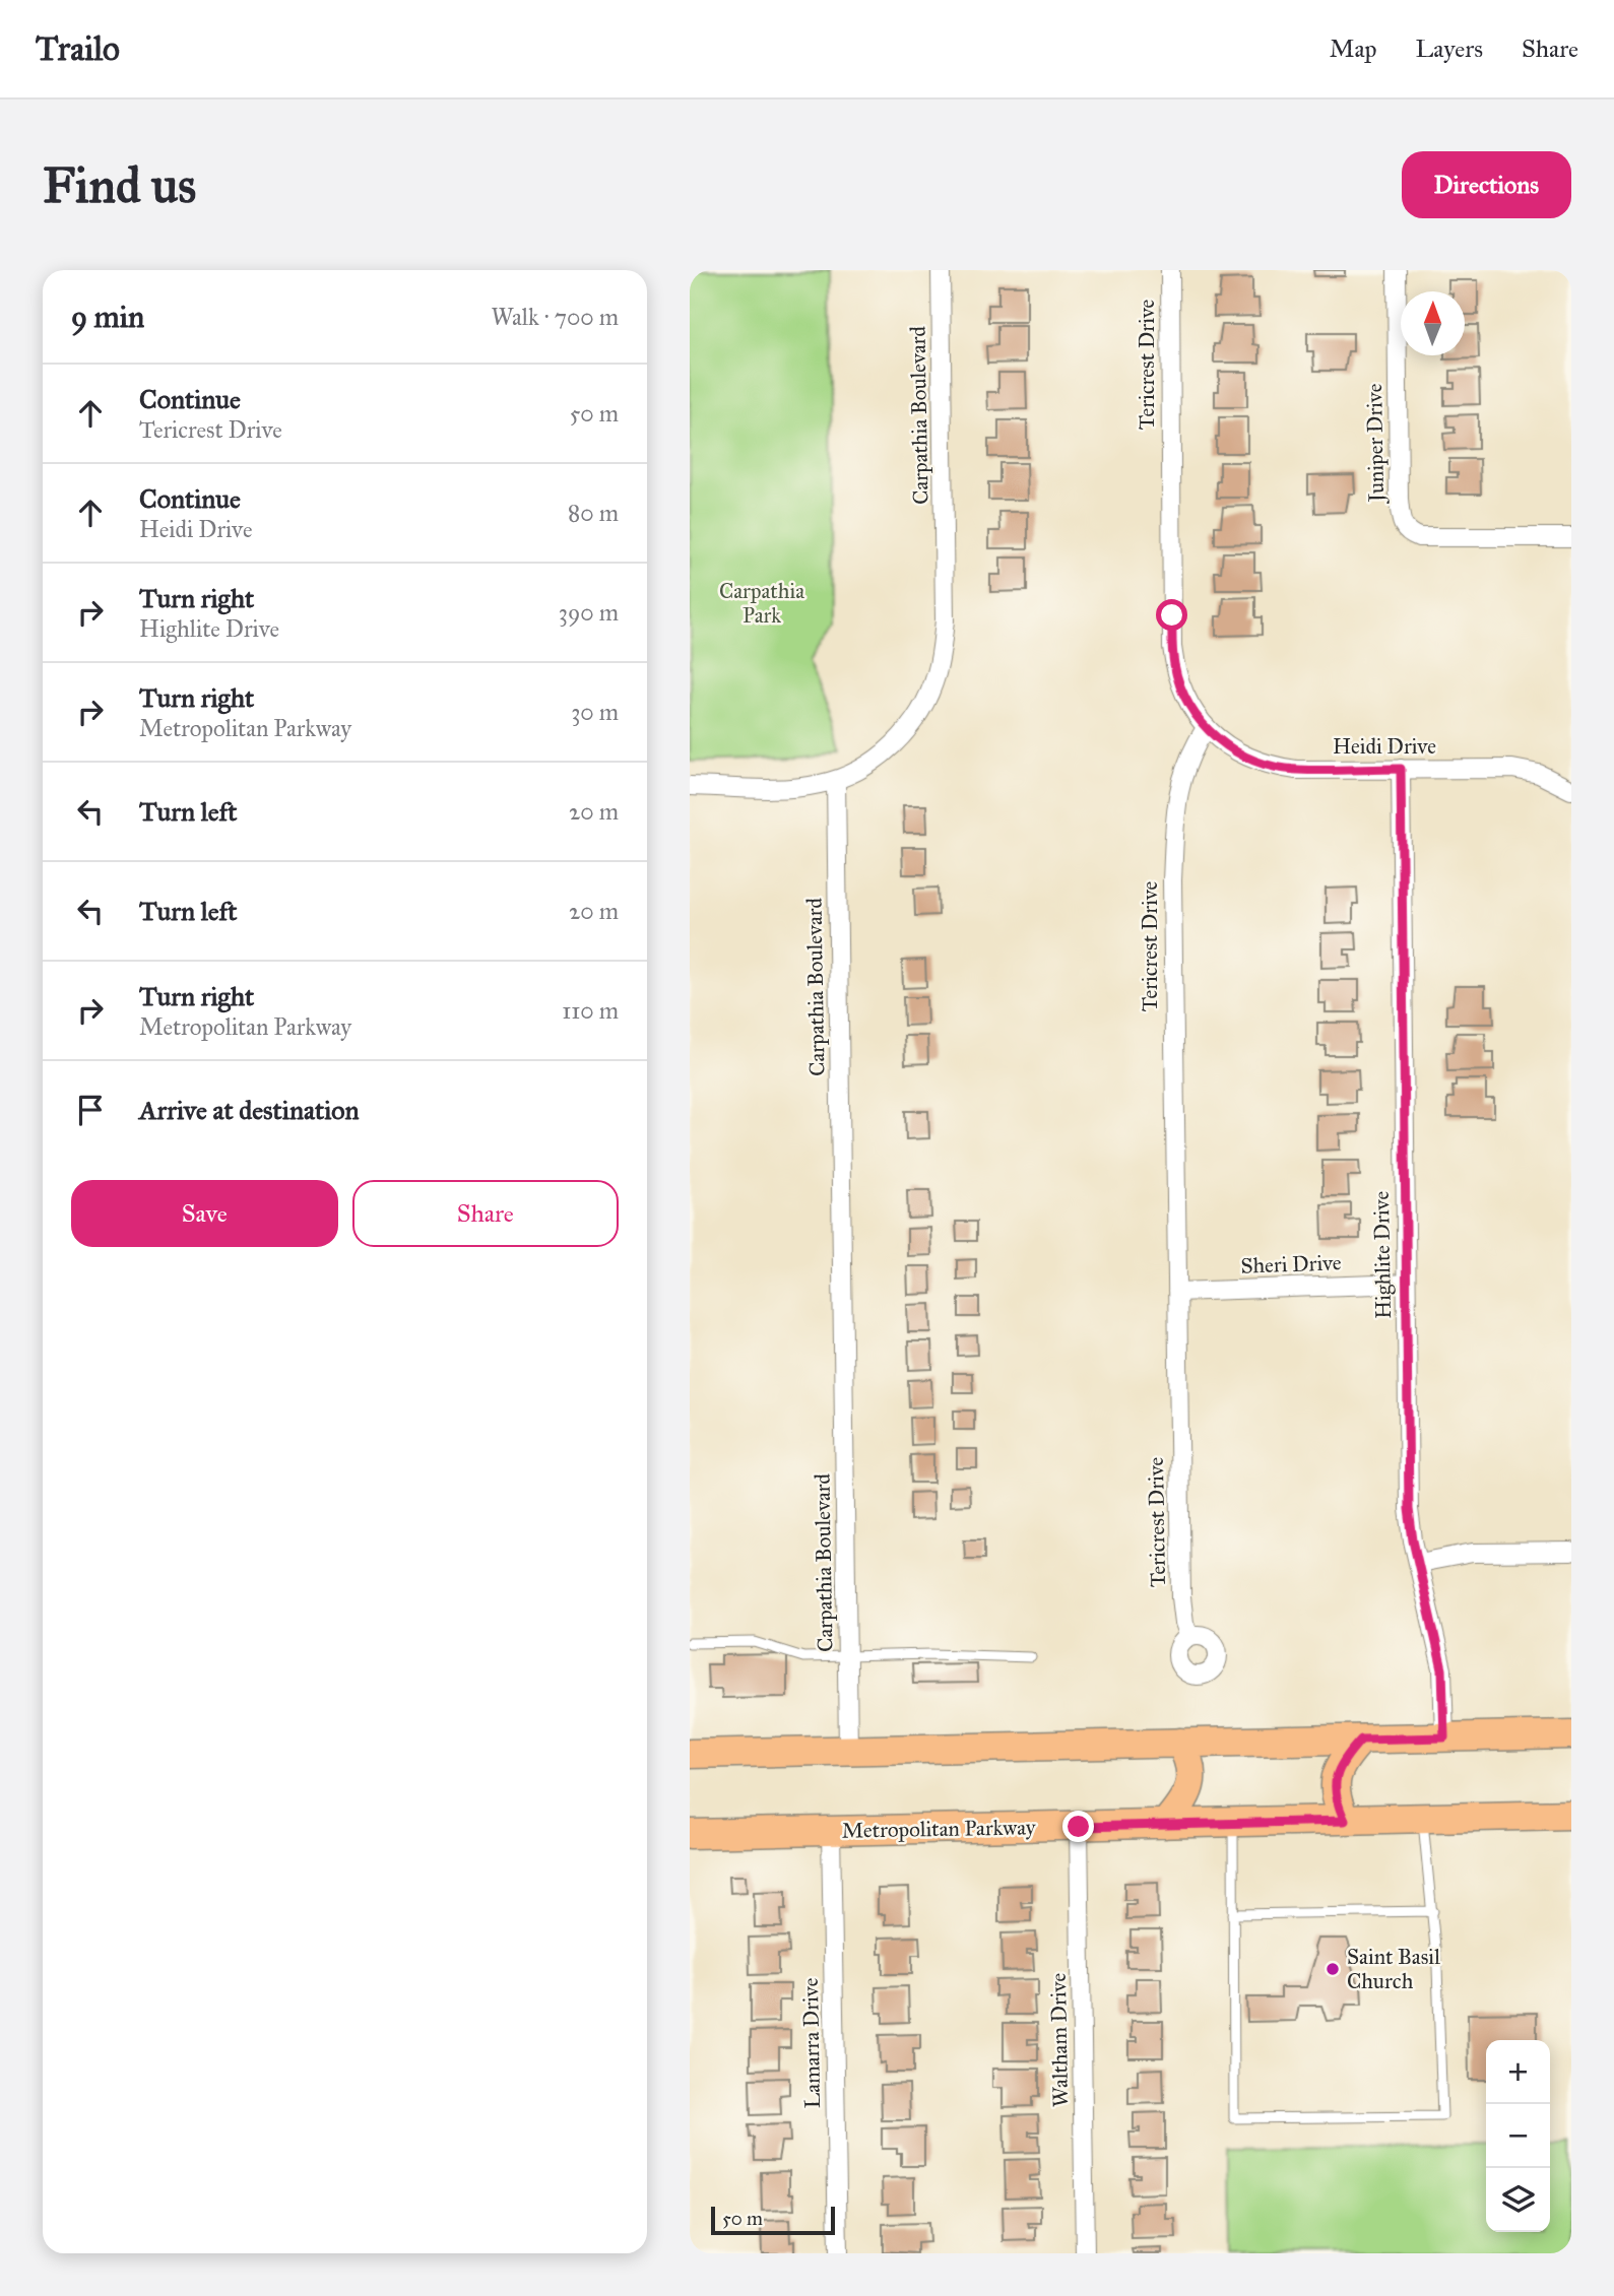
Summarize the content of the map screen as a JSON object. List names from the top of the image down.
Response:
{
  "streets": {
    "main road": ["Metropolitan Parkway"],
    "street": [
      "Tericrest Drive",
      "Carpathia Boulevard",
      "Juniper Drive",
      "Heidi Drive",
      "Highlite Drive",
      "Sheri Drive",
      "Waltham Drive",
      "Lamarra Drive"
    ]
  },
  "crossings": [
    ["Tericrest Drive", "Heidi Drive"],
    ["Tericrest Drive", "Sheri Drive"],
    ["Heidi Drive", "Highlite Drive"],
    ["Highlite Drive", "Sheri Drive"],
    ["Metropolitan Parkway", "Waltham Drive"],
    ["Metropolitan Parkway", "Lamarra Drive"]
  ],
  "parks": ["Carpathia Park"],
  "places": ["Saint Basil Church"],
  "scale_bar": "50 m",
  "north": "top",
  "page": {
    "header": "Trailo",
    "nav": ["Map", "Layers", "Share"],
    "buttons": [
      "Directions",
      ["Save", "Share"]
    ],
    "title": "Find us",
    "heading": ["9 min", "Walk · 700 m"],
    "list": [
      ["Continue", "Tericrest Drive", "50 m"],
      ["Continue", "Heidi Drive", "80 m"],
      ["Turn right", "Highlite Drive", "390 m"],
      ["Turn right", "Metropolitan Parkway", "30 m"],
      ["Turn left", "20 m"],
      ["Turn left", "20 m"],
      ["Turn right", "Metropolitan Parkway", "110 m"],
      "Arrive at destination"
    ],
    "map_buttons": ["+", "−"],
    "scale": "50 m"
  }
}
